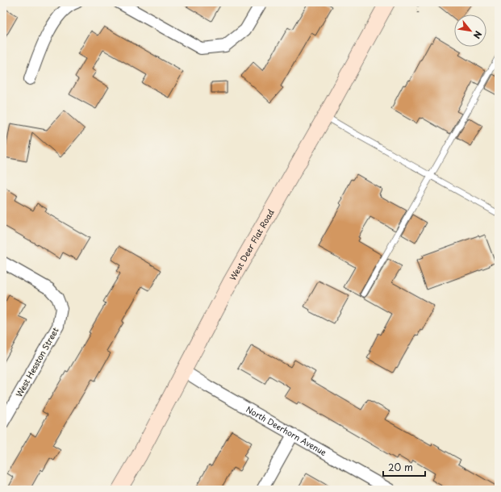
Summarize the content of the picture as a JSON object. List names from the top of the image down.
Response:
{
  "streets": {
    "main road": ["West Deer Flat Road"],
    "street": ["West Hesston Street", "North Deerhorn Avenue"]
  },
  "crossings": [
    ["West Deer Flat Road", "North Deerhorn Avenue"]
  ],
  "scale_bar": "20 m",
  "north": "bottom right"
}
